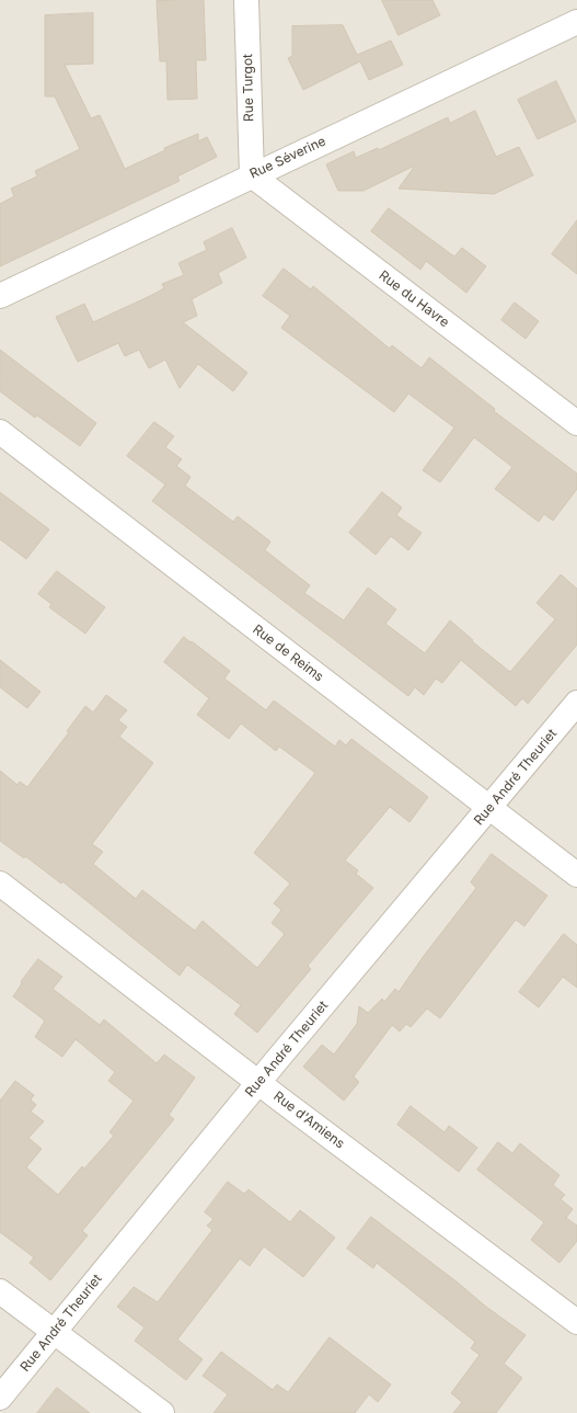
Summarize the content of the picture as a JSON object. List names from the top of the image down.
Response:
{
  "streets": {
    "street": [
      "Rue Turgot",
      "Rue Séverine",
      "Rue du Havre",
      "Rue de Reims",
      "Rue André Theuriet",
      "Rue d'Amiens"
    ]
  },
  "crossings": [
    ["Rue Turgot", "Rue Séverine"],
    ["Rue Turgot", "Rue du Havre"],
    ["Rue Séverine", "Rue du Havre"],
    ["Rue de Reims", "Rue André Theuriet"],
    ["Rue André Theuriet", "Rue d'Amiens"]
  ]
}
